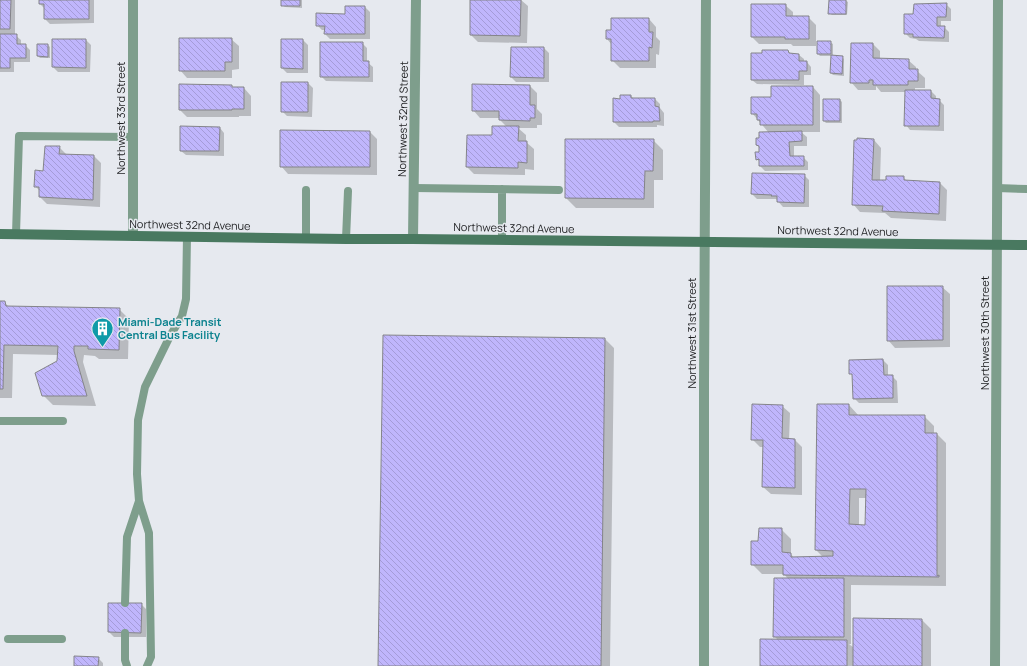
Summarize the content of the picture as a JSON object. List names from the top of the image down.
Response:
{
  "streets": {
    "main road": ["Northwest 32nd Avenue"],
    "street": [
      "Northwest 33rd Street",
      "Northwest 32nd Street",
      "Northwest 31st Street",
      "Northwest 30th Street"
    ]
  },
  "crossings": [
    ["Northwest 33rd Street", "Northwest 32nd Avenue"],
    ["Northwest 32nd Street", "Northwest 32nd Avenue"],
    ["Northwest 32nd Avenue", "Northwest 31st Street"],
    ["Northwest 32nd Avenue", "Northwest 30th Street"]
  ],
  "places": {
    "building": ["Miami-Dade Transit Central Bus Facility"]
  }
}
